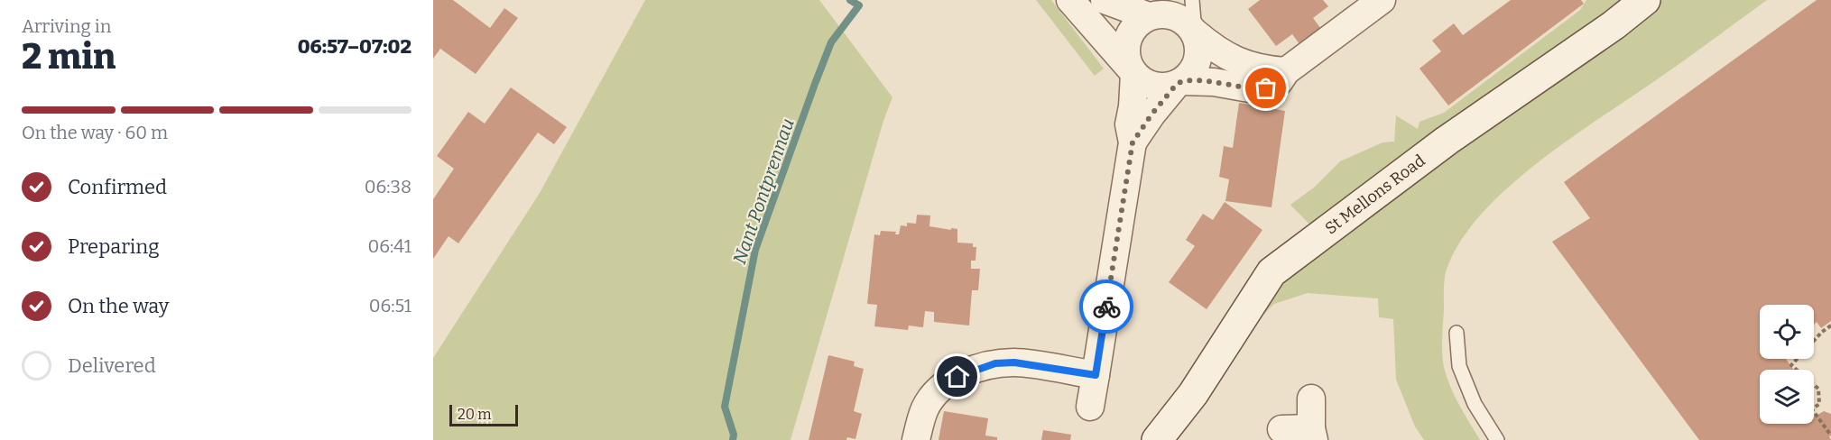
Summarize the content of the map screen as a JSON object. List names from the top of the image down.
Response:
{
  "streets": {
    "main road": ["St Mellons Road"]
  },
  "water": ["Nant Pontprennau"],
  "scale_bar": "20 m",
  "page": {
    "heading": ["2 min", "Arriving in", "06:57–07:02"],
    "bar": "On the way · 60 m",
    "list": [
      ["Confirmed", "06:38"],
      ["Preparing", "06:41"],
      ["On the way", "06:51"],
      "Delivered"
    ],
    "scale": "20 m"
  }
}
